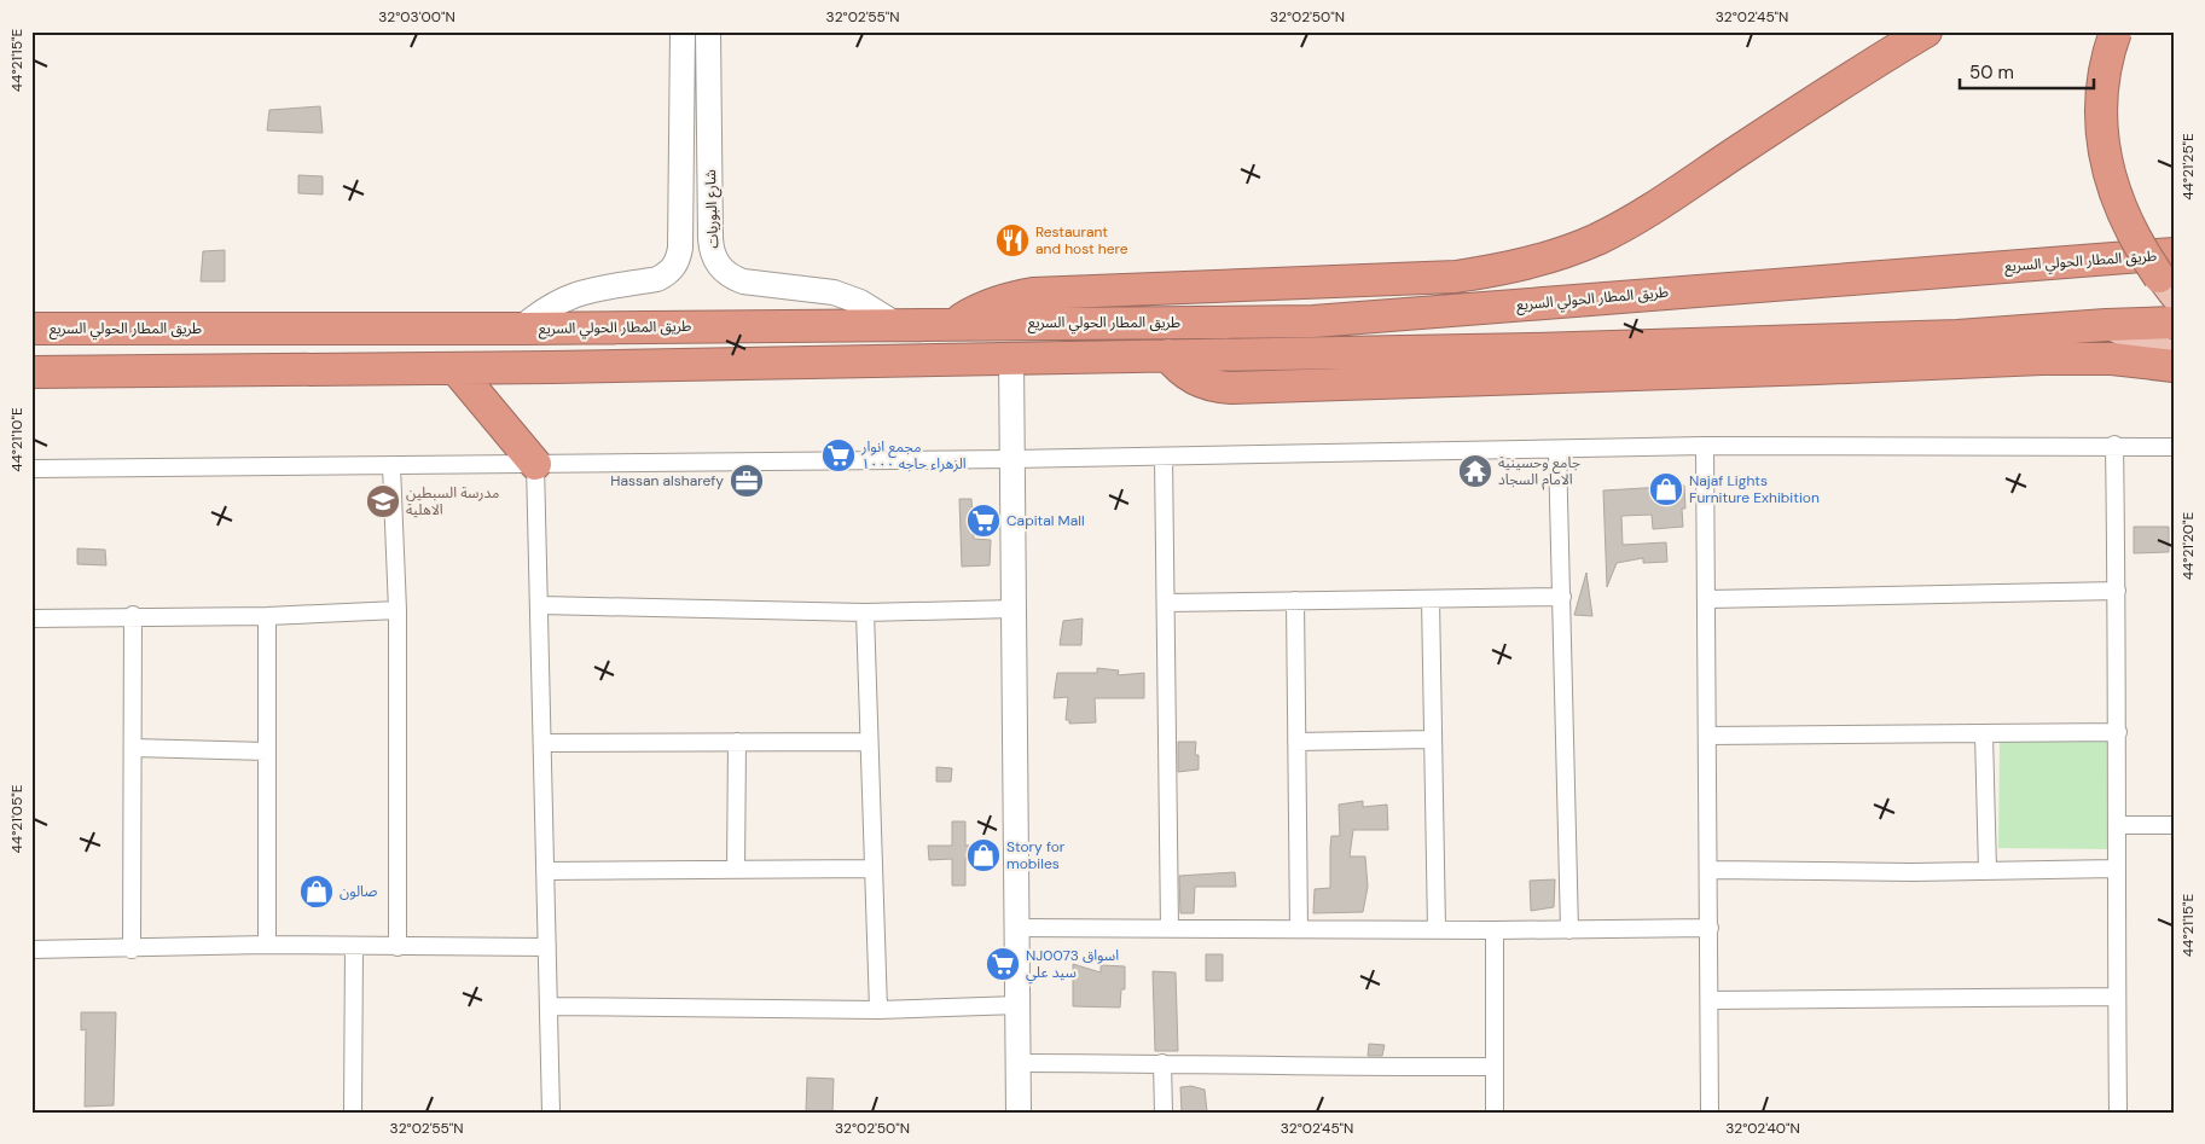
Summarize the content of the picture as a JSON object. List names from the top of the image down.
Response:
{
  "streets": {
    "highway": ["طريق المطار الحولي السريع"],
    "street": ["شارع البوريات"]
  },
  "crossings": [
    ["شارع البوريات", "طريق المطار الحولي السريع"]
  ],
  "places": {
    "restaurant": ["Restaurant and host here"],
    "supermarket": ["مجمع انوار الزهراء حاجه ١٠٠٠", "Capital Mall", "NJ0073 اسواق سيد علي"],
    "temple": ["جامع وحسينية الامام السجاد"],
    "office": ["Hassan alsharefy"],
    "shop": ["Najaf Lights Furniture Exhibition", "Story for mobiles", "صالون"],
    "school or university": ["مدرسة السبطين الاهلية"]
  },
  "scale_bar": "50 m",
  "coordinates": [
    "32°03'00\"N",
    "32°02'55\"N",
    "32°02'50\"N",
    "32°02'45\"N",
    "44°21'15\"E",
    "44°21'25\"E",
    "44°21'10\"E",
    "44°21'20\"E",
    "44°21'05\"E",
    "32°02'40\"N"
  ]
}
